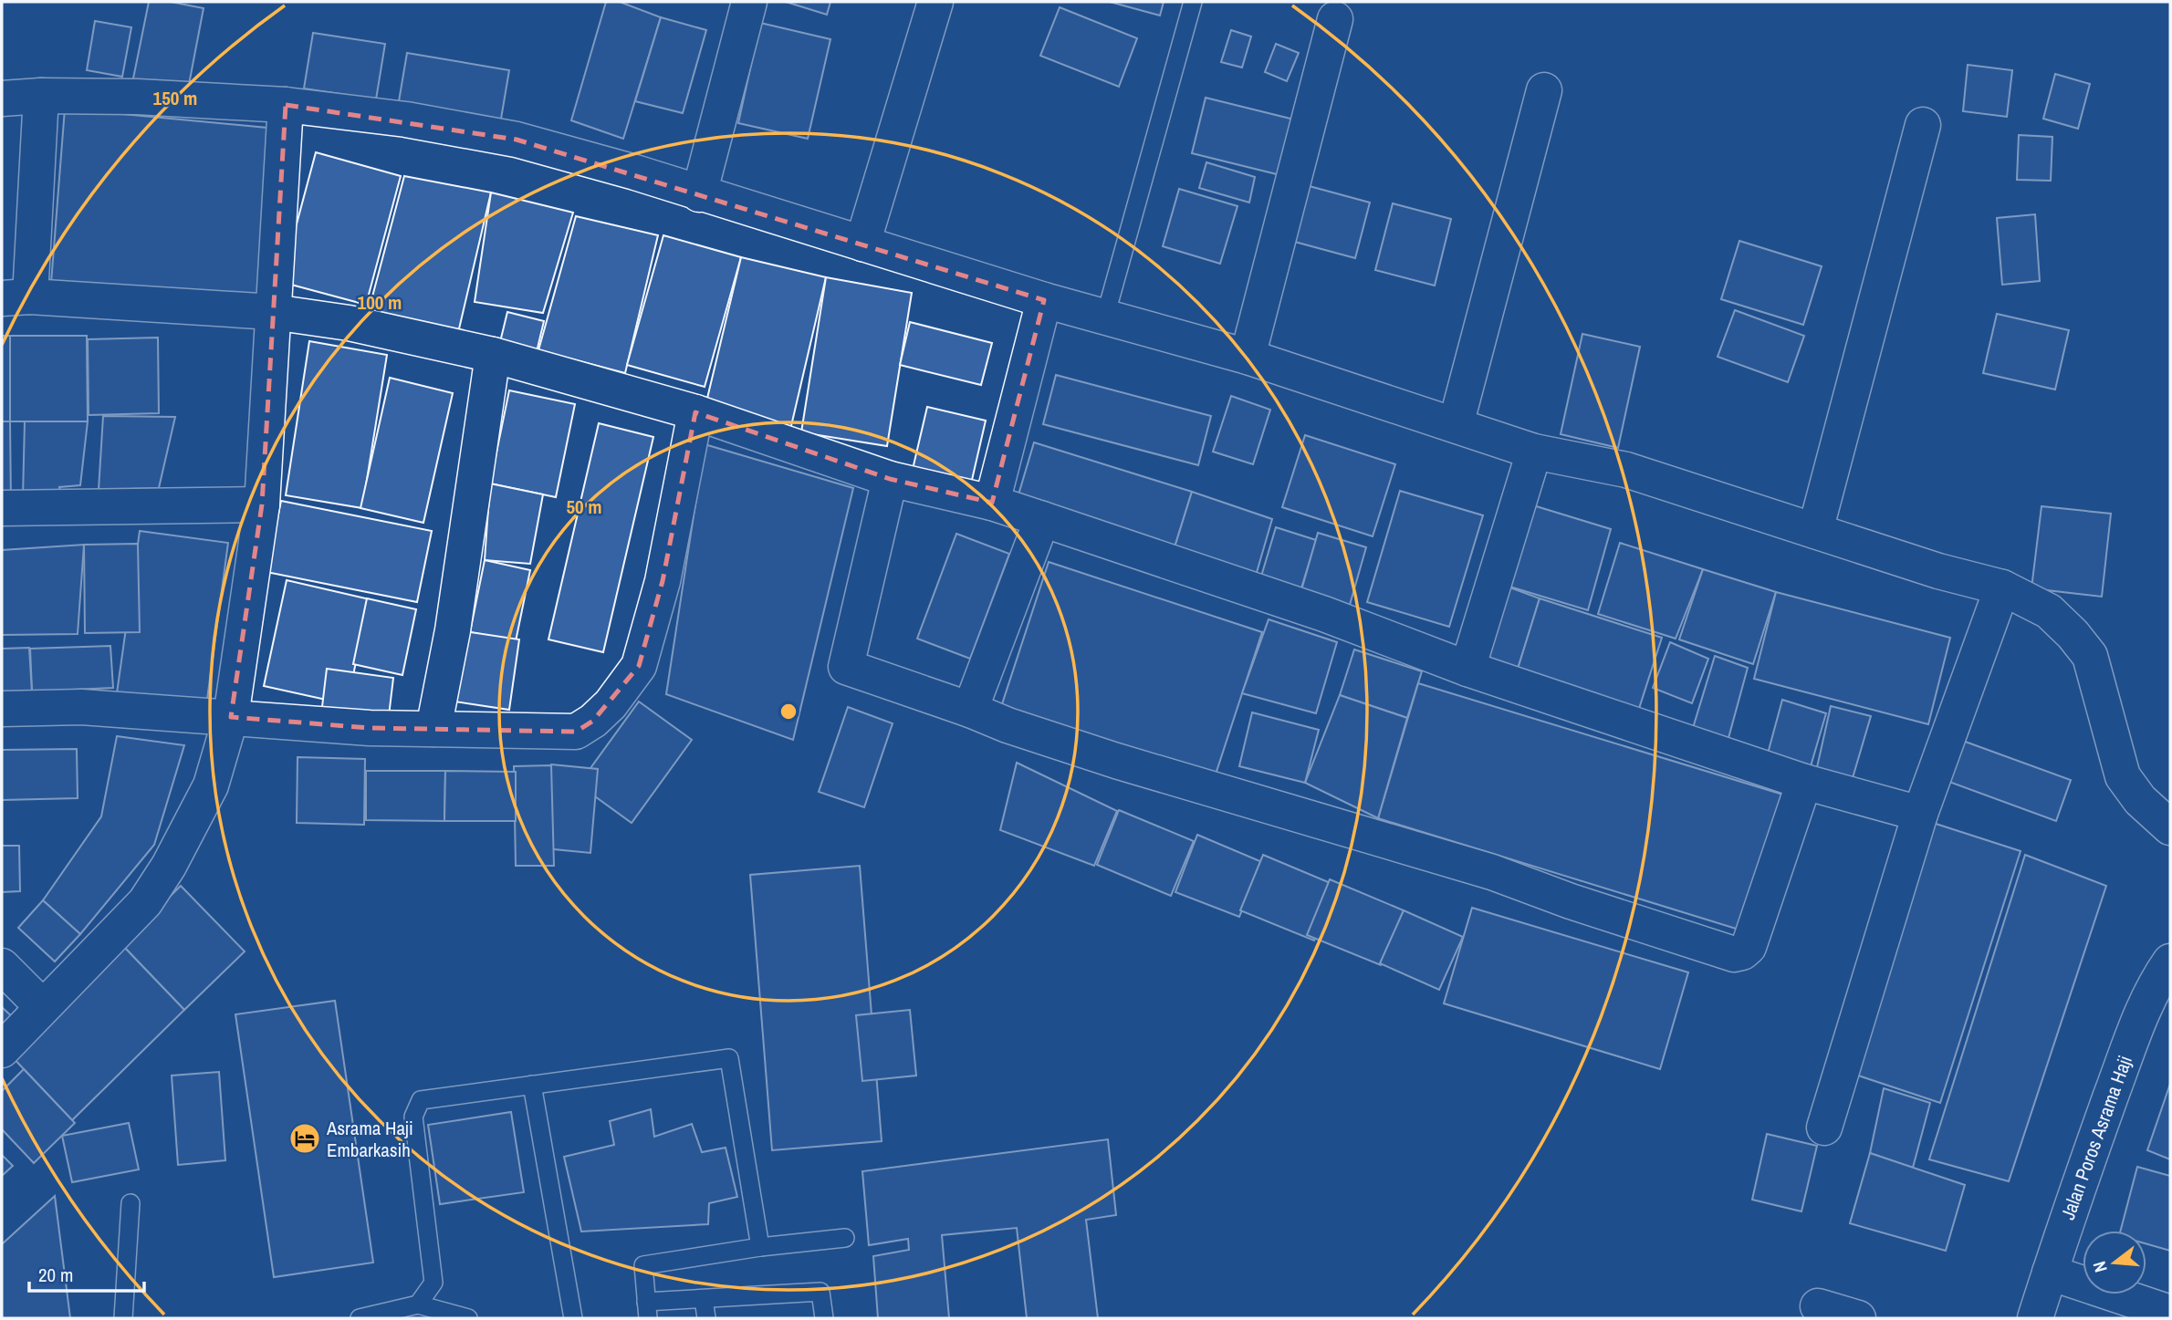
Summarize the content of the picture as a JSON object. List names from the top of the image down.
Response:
{
  "streets": {
    "street": ["Jalan Poros Asrama Haji"]
  },
  "places": {
    "hotel": ["Asrama Haji Embarkasih"]
  },
  "scale_bar": "20 m",
  "north": "left",
  "rings": ["150 m", "100 m", "50 m"]
}
